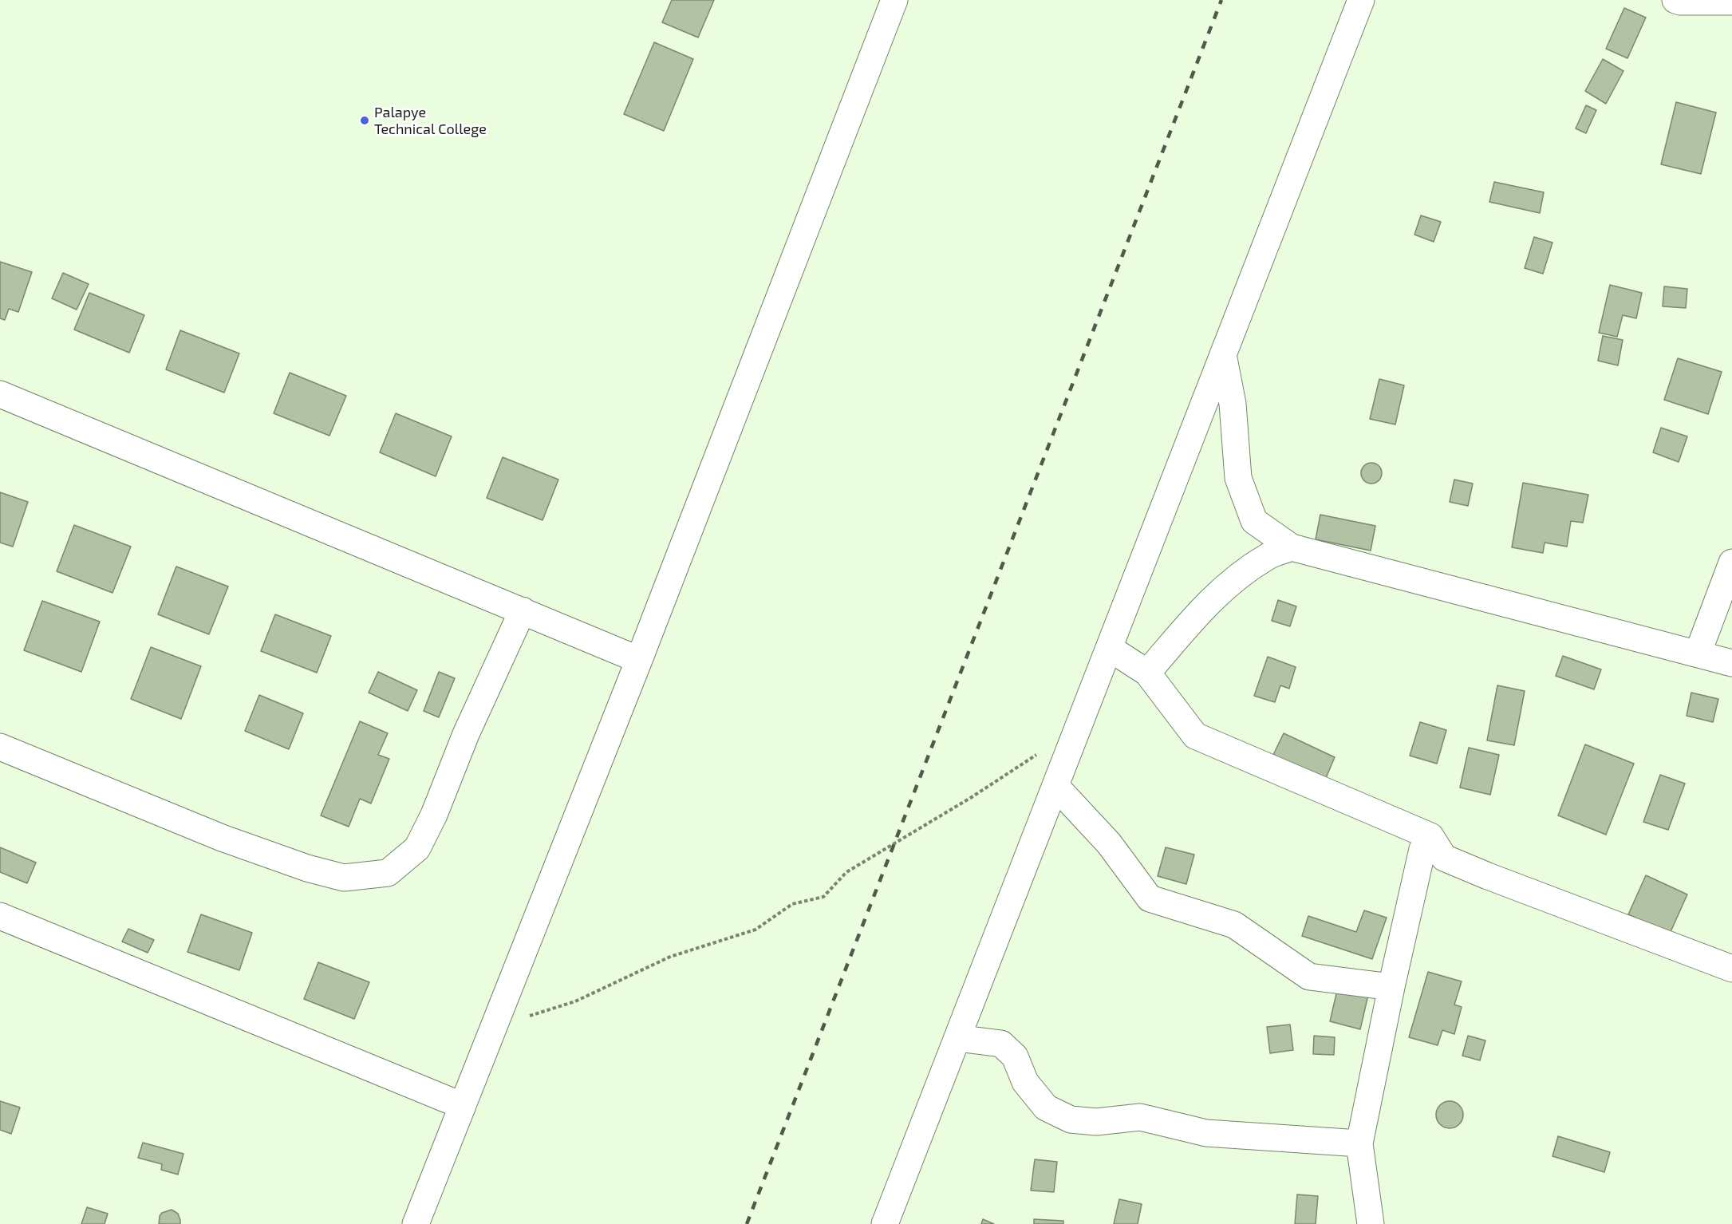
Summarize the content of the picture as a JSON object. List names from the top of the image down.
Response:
{
  "places": ["Palapye Technical College"]
}
